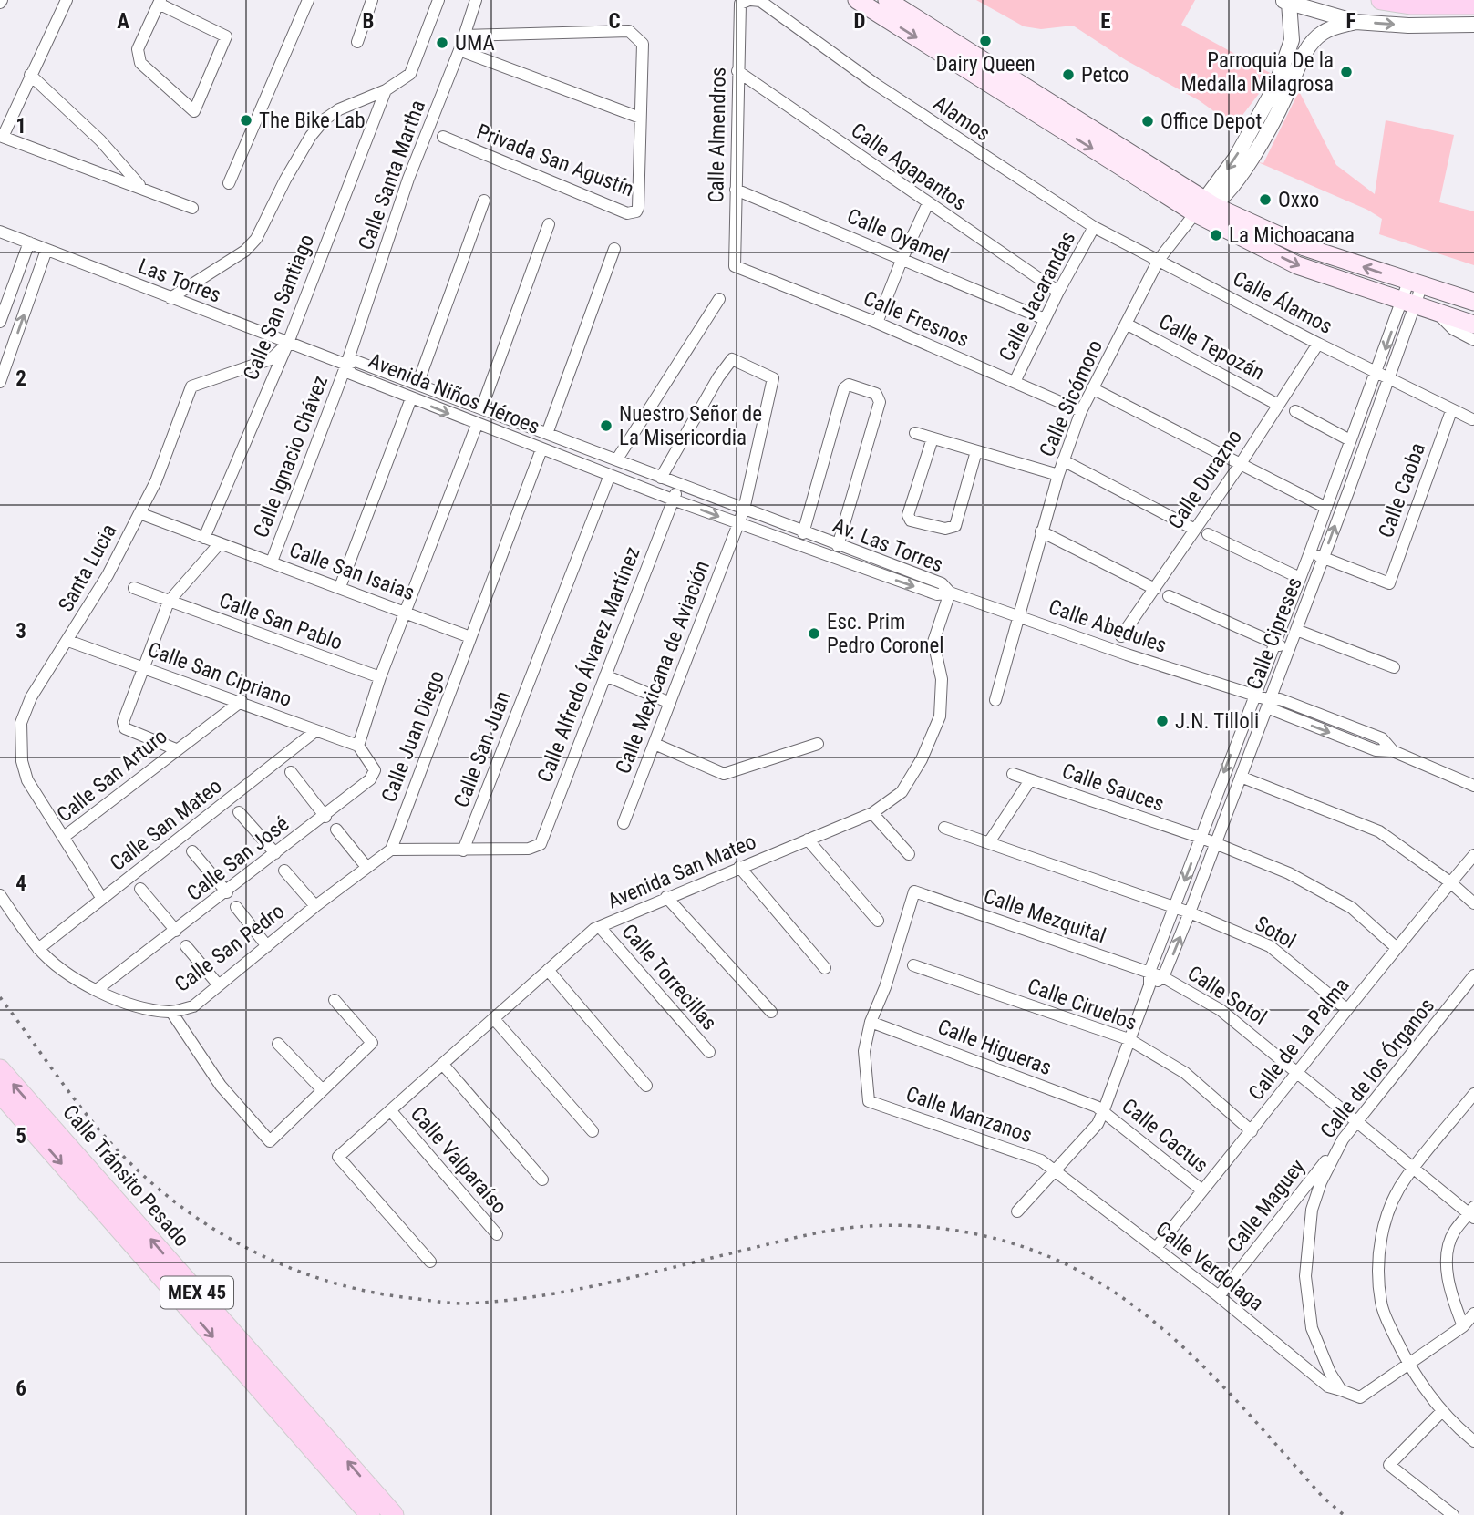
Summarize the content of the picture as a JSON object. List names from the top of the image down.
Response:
{
  "streets": {
    "main road": ["Calle Tránsito Pesado", "MEX 45"],
    "street": [
      "Alamos",
      "Calle Almendros",
      "Privada San Agustín",
      "Calle Agapantos",
      "Calle Santa Martha",
      "Calle Oyamel",
      "Las Torres",
      "Calle Jacarandas",
      "Calle Álamos",
      "Calle San Santiago",
      "Calle Fresnos",
      "Calle Tepozán",
      "Avenida Niños Héroes",
      "Calle Sicómoro",
      "Calle Ignacio Chávez",
      "Calle Durazno",
      "Calle Caoba",
      "Av. Las Torres",
      "Santa Lucia",
      "Calle San Isaias",
      "Calle San Pablo",
      "Calle Abedules",
      "Calle Cipreses",
      "Calle Alfredo Álvarez Martínez",
      "Calle Mexicana de Aviación",
      "Calle San Cipriano",
      "Calle Juan Diego",
      "Calle San Juan",
      "Calle San Arturo",
      "Calle Sauces",
      "Calle San Mateo",
      "Calle San José",
      "Avenida San Mateo",
      "Calle Mezquital",
      "Sotol",
      "Calle San Pedro",
      "Calle Torrecillas",
      "Calle Sotol",
      "Calle Ciruelos",
      "Calle de La Palma",
      "Calle Higueras",
      "Calle de los Órganos",
      "Calle Manzanos",
      "Calle Cactus",
      "Calle Valparaíso",
      "Calle Maguey",
      "Calle Verdolaga"
    ]
  },
  "crossings": [
    ["Alamos", "Calle Almendros"],
    ["Alamos", "Calle Jacarandas"],
    ["Alamos", "Calle Álamos"],
    ["Alamos", "Calle Sicómoro"],
    ["Calle Almendros", "Calle Agapantos"],
    ["Calle Almendros", "Calle Oyamel"],
    ["Calle Almendros", "Calle Fresnos"],
    ["Privada San Agustín", "Calle Santa Martha"],
    ["Calle Agapantos", "Calle Jacarandas"],
    ["Calle Santa Martha", "Las Torres"],
    ["Calle Santa Martha", "Avenida Niños Héroes"],
    ["Calle Santa Martha", "Calle Ignacio Chávez"],
    ["Calle Oyamel", "Calle Jacarandas"],
    ["Las Torres", "Calle San Santiago"],
    ["Las Torres", "Avenida Niños Héroes"],
    ["Las Torres", "Calle Ignacio Chávez"],
    ["Las Torres", "Santa Lucia"],
    ["Calle Jacarandas", "Calle Fresnos"],
    ["Calle Álamos", "Calle Sicómoro"],
    ["Calle Álamos", "Calle Durazno"],
    ["Calle Álamos", "Calle Caoba"],
    ["Calle Álamos", "Calle Cipreses"],
    ["Calle San Santiago", "Santa Lucia"],
    ["Calle San Santiago", "Calle San Isaias"],
    ["Calle Fresnos", "Calle Sicómoro"],
    ["Calle Tepozán", "Calle Sicómoro"],
    ["Calle Tepozán", "Calle Durazno"],
    ["Avenida Niños Héroes", "Calle Ignacio Chávez"],
    ["Avenida Niños Héroes", "Av. Las Torres"],
    ["Avenida Niños Héroes", "Calle Juan Diego"],
    ["Avenida Niños Héroes", "Calle San Juan"],
    ["Calle Sicómoro", "Calle Abedules"],
    ["Calle Ignacio Chávez", "Calle San Isaias"],
    ["Calle Caoba", "Calle Cipreses"],
    ["Av. Las Torres", "Calle Abedules"],
    ["Av. Las Torres", "Calle Alfredo Álvarez Martínez"],
    ["Av. Las Torres", "Calle Mexicana de Aviación"],
    ["Av. Las Torres", "Calle San Juan"],
    ["Av. Las Torres", "Avenida San Mateo"],
    ["Santa Lucia", "Calle San Isaias"],
    ["Santa Lucia", "Calle San Cipriano"],
    ["Calle San Isaias", "Calle Juan Diego"],
    ["Calle Abedules", "Calle Cipreses"],
    ["Calle Abedules", "Avenida San Mateo"],
    ["Calle Cipreses", "Calle Sauces"],
    ["Calle Cipreses", "Calle Mezquital"],
    ["Calle Cipreses", "Sotol"],
    ["Calle Cipreses", "Calle Sotol"],
    ["Calle Cipreses", "Calle Ciruelos"],
    ["Calle Cipreses", "Calle Higueras"],
    ["Calle Cipreses", "Calle Manzanos"],
    ["Calle Cipreses", "Calle Cactus"],
    ["Calle Cipreses", "Calle Verdolaga"],
    ["Calle Alfredo Álvarez Martínez", "Calle San Juan"],
    ["Calle San Cipriano", "Calle San Arturo"],
    ["Calle San Cipriano", "Calle San Mateo"],
    ["Calle San Cipriano", "Calle San José"],
    ["Calle Juan Diego", "Calle San Pedro"],
    ["Calle San Arturo", "Calle San Mateo"],
    ["Calle Sauces", "Calle de La Palma"],
    ["Calle San Mateo", "Calle San Pedro"],
    ["Calle San José", "Calle San Pedro"],
    ["Avenida San Mateo", "Calle Torrecillas"],
    ["Avenida San Mateo", "Calle Valparaíso"],
    ["Calle Mezquital", "Calle Sotol"],
    ["Calle Mezquital", "Calle Higueras"],
    ["Calle Mezquital", "Calle Manzanos"],
    ["Sotol", "Calle de La Palma"],
    ["Calle Sotol", "Calle de La Palma"],
    ["Calle Sotol", "Calle de los Órganos"],
    ["Calle Ciruelos", "Calle de La Palma"],
    ["Calle de La Palma", "Calle Cactus"],
    ["Calle de La Palma", "Calle Verdolaga"],
    ["Calle Higueras", "Calle Manzanos"],
    ["Calle Higueras", "Calle Cactus"],
    ["Calle de los Órganos", "Calle Maguey"],
    ["Calle de los Órganos", "Calle Verdolaga"],
    ["Calle Manzanos", "Calle Verdolaga"],
    ["Calle Maguey", "Calle Verdolaga"]
  ],
  "places": [
    "Dairy Queen",
    "UMA",
    "Parroquia De la Medalla Milagrosa",
    "Petco",
    "The Bike Lab",
    "Office Depot",
    "Oxxo",
    "La Michoacana",
    "Nuestro Señor de La Misericordia",
    "Esc. Prim Pedro Coronel",
    "J.N. Tilloli"
  ],
  "grid": {
    "columns": [
      "A",
      "B",
      "C",
      "D",
      "E",
      "F"
    ],
    "rows": [
      "1",
      "2",
      "3",
      "4",
      "5",
      "6"
    ]
  }
}
